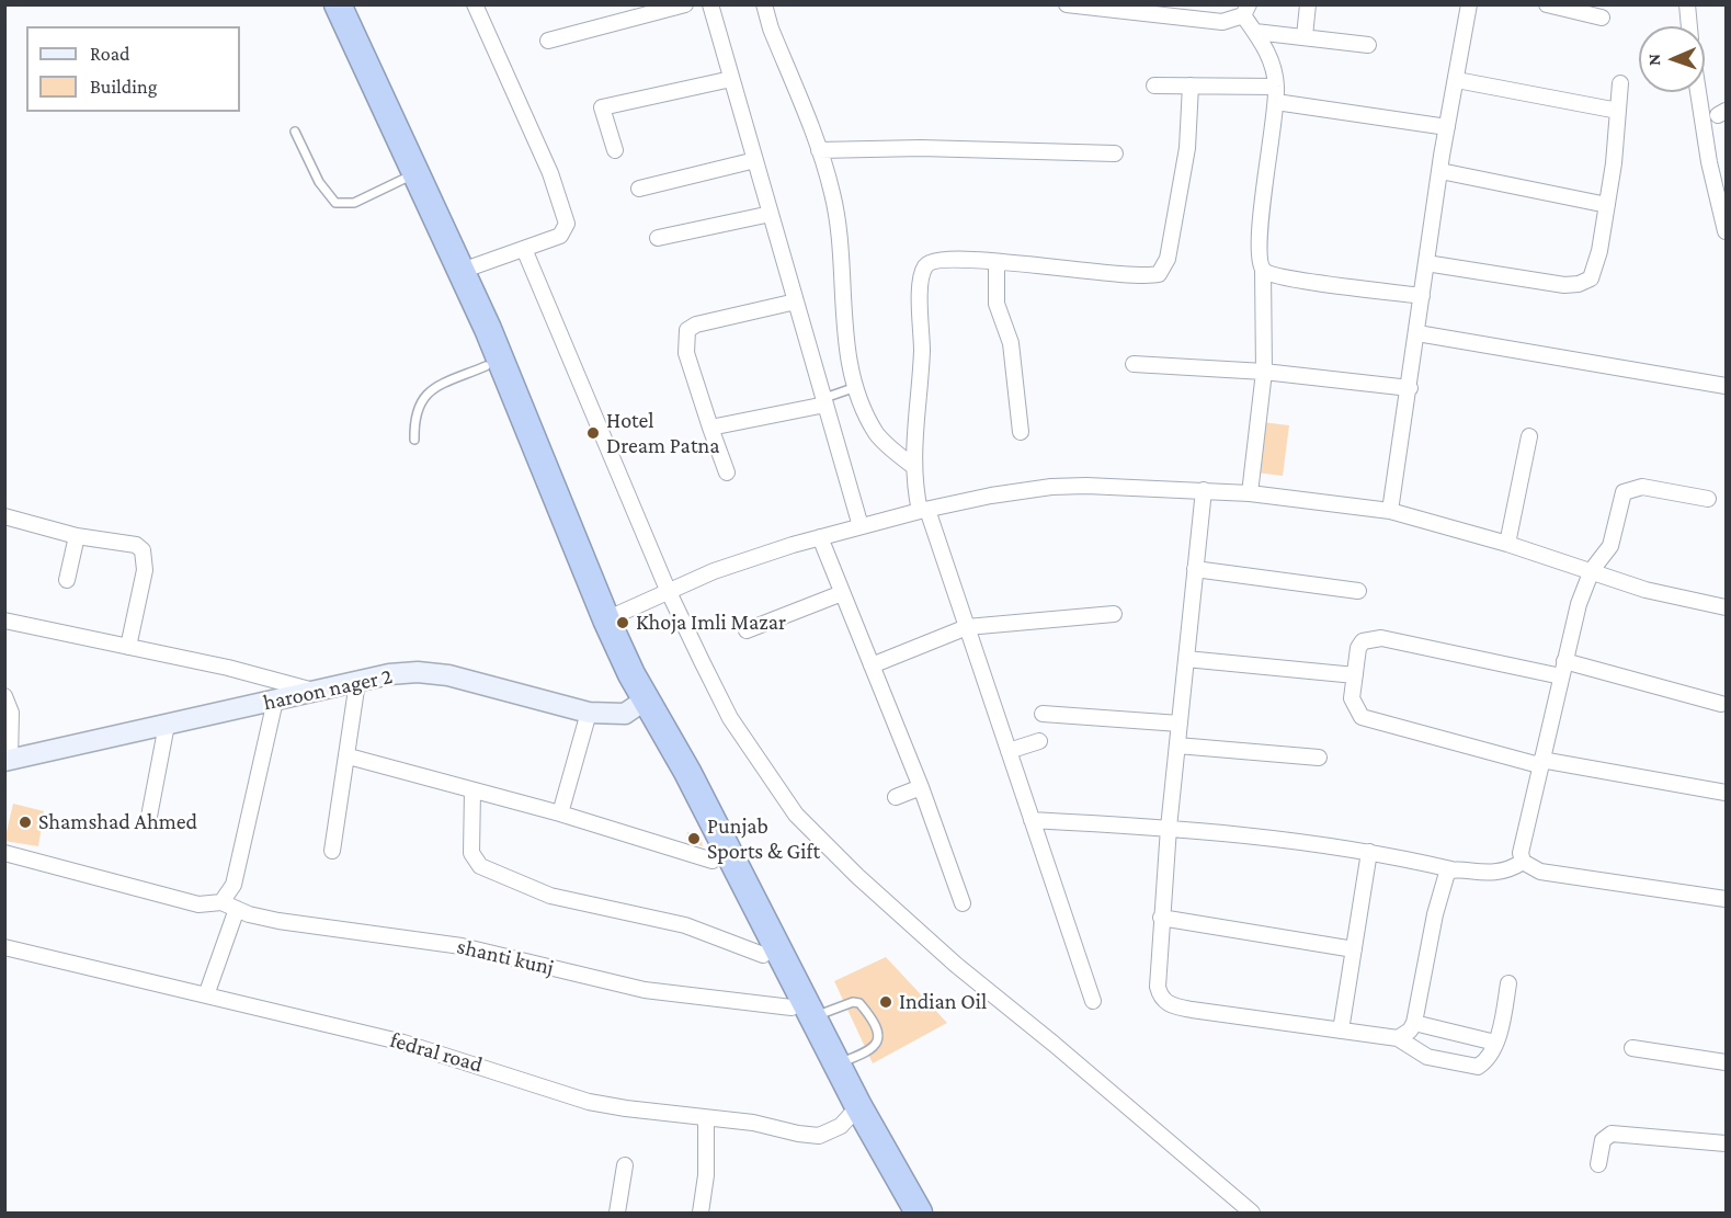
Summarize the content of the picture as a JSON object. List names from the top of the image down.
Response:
{
  "streets": {
    "street": ["haroon nager 2", "shanti kunj", "fedral road"]
  },
  "places": [
    "Hotel Dream Patna",
    "Khoja Imli Mazar",
    "Shamshad Ahmed",
    "Punjab Sports & Gift",
    "Indian Oil"
  ],
  "legend": ["Road", "Building"],
  "north": "left"
}
